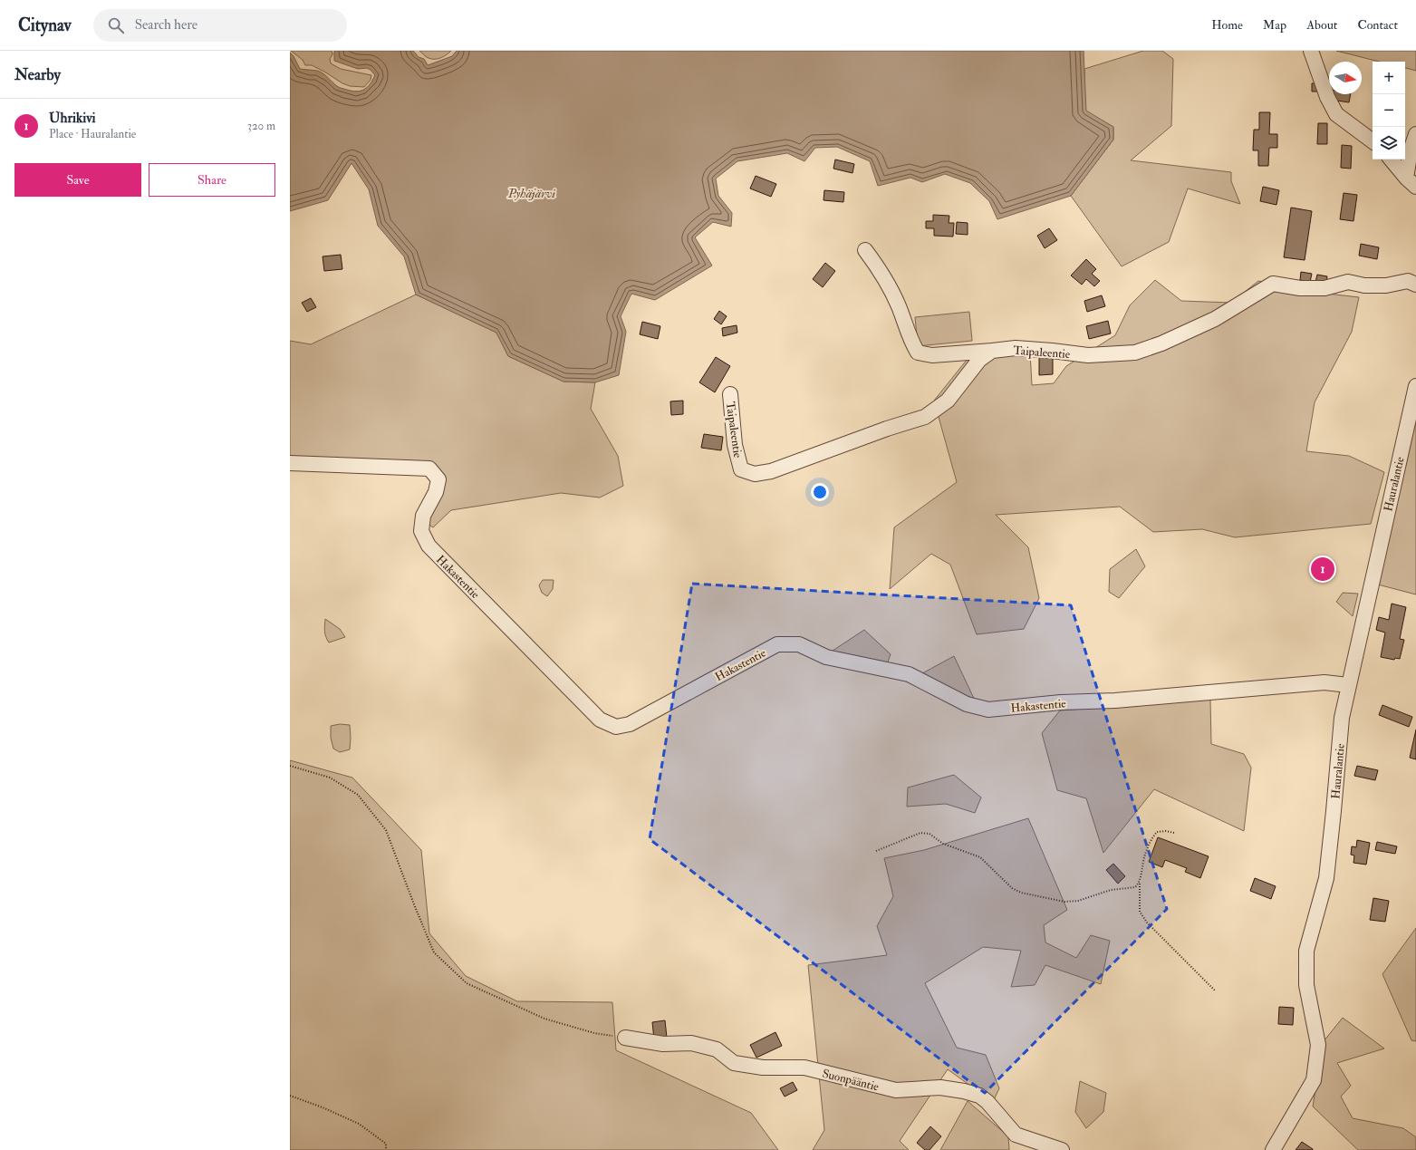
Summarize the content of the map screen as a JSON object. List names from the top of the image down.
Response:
{
  "streets": {
    "street": [
      "Taipaleentie",
      "Hauralantie",
      "Hakastentie",
      "Suonpääntie"
    ]
  },
  "crossings": [
    ["Hauralantie", "Hakastentie"]
  ],
  "water": ["Pyhäjärvi"],
  "north": "right",
  "page": {
    "header": "Citynav",
    "search": "Search here",
    "nav": [
      "Home",
      "Map",
      "About",
      "Contact"
    ],
    "heading": "Nearby",
    "map_buttons": ["+", "−"],
    "list": [
      {
        "mark": "1",
        "name": "Uhrikivi",
        "note": "Place · Hauralantie",
        "value": "320 m"
      }
    ],
    "buttons": ["Save", "Share"],
    "pins": "1"
  }
}
